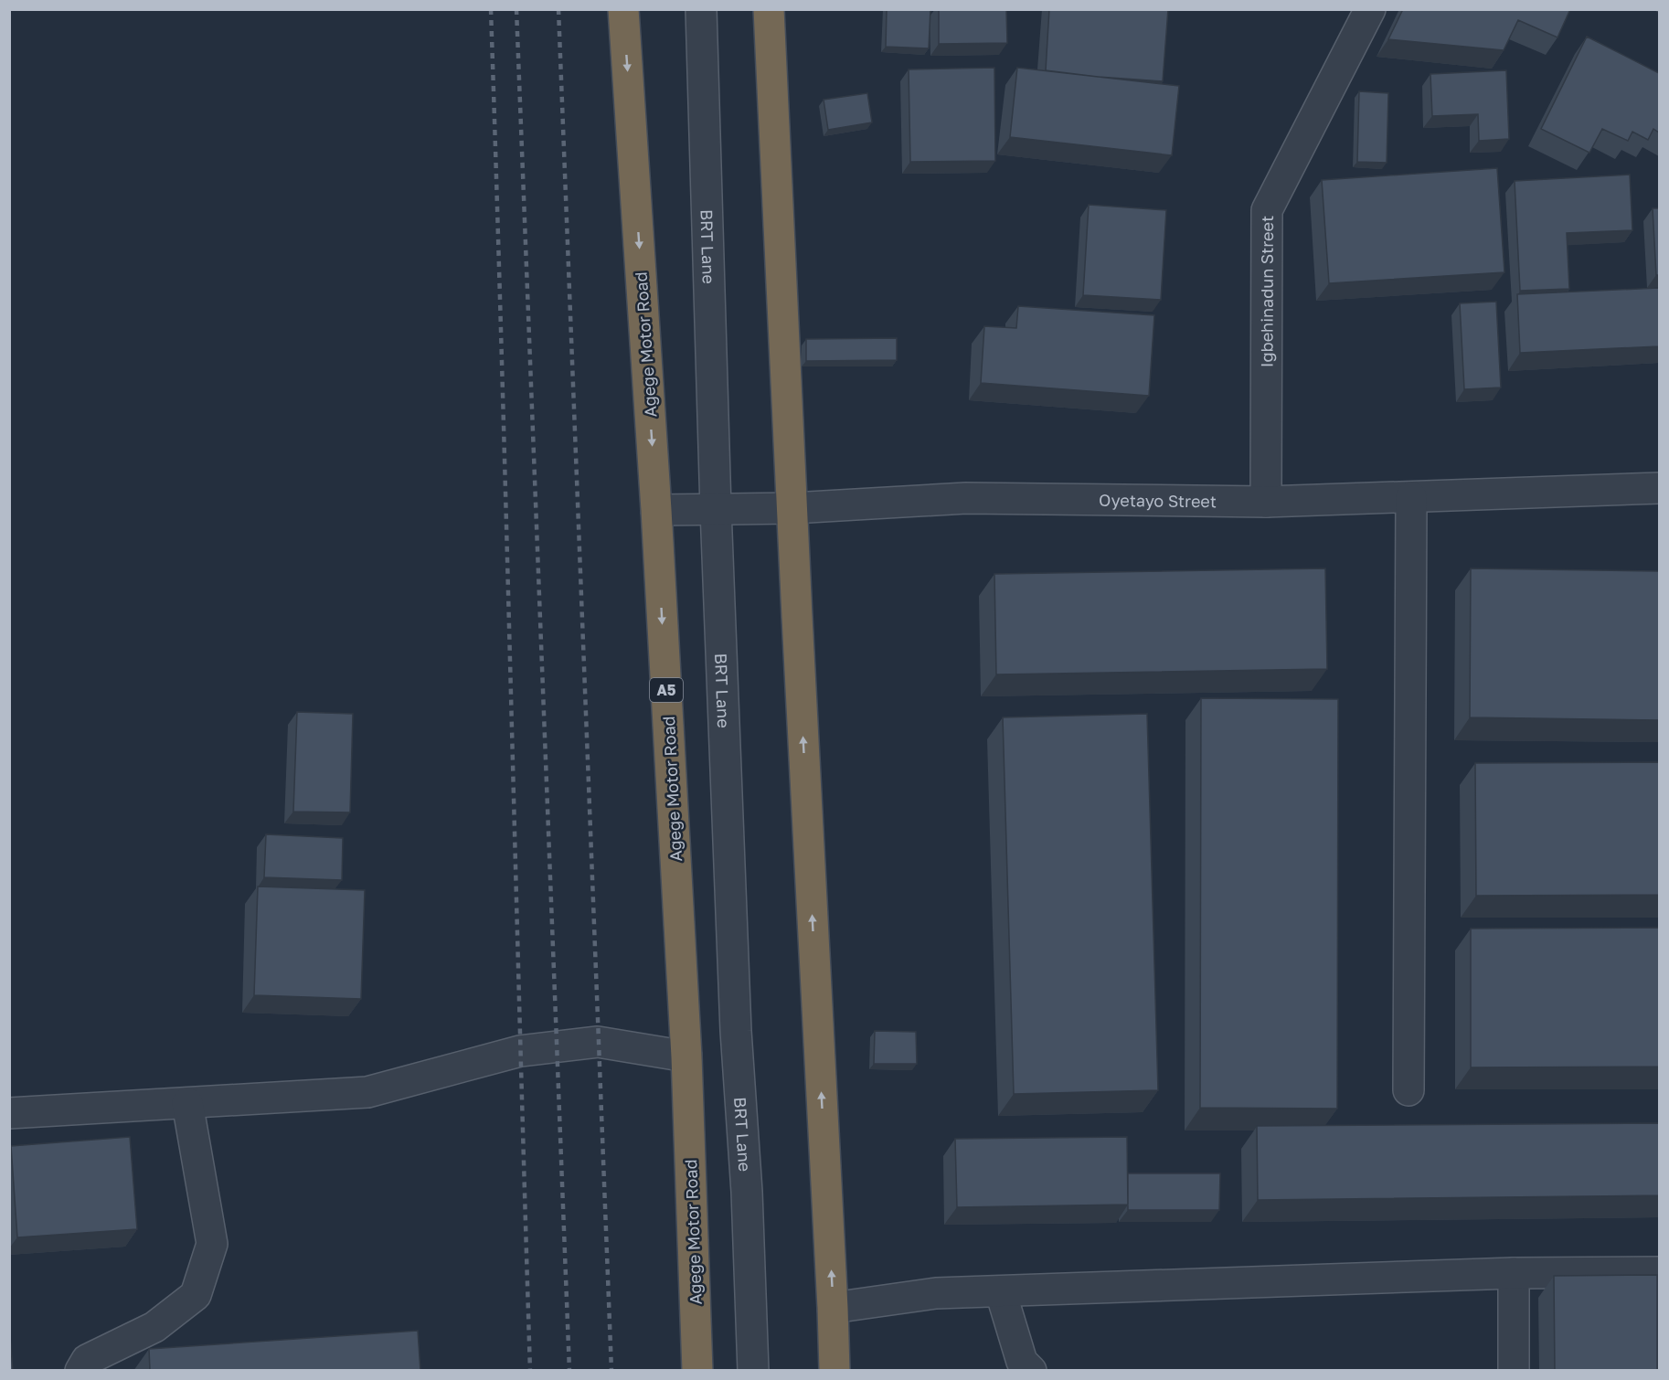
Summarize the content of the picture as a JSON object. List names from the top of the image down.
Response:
{
  "streets": {
    "highway": ["Agege Motor Road", "A5"],
    "street": ["BRT Lane", "Igbehinadun Street", "Oyetayo Street"]
  },
  "crossings": [
    ["BRT Lane", "Oyetayo Street"],
    ["Igbehinadun Street", "Oyetayo Street"],
    ["Agege Motor Road", "Oyetayo Street"]
  ]
}
